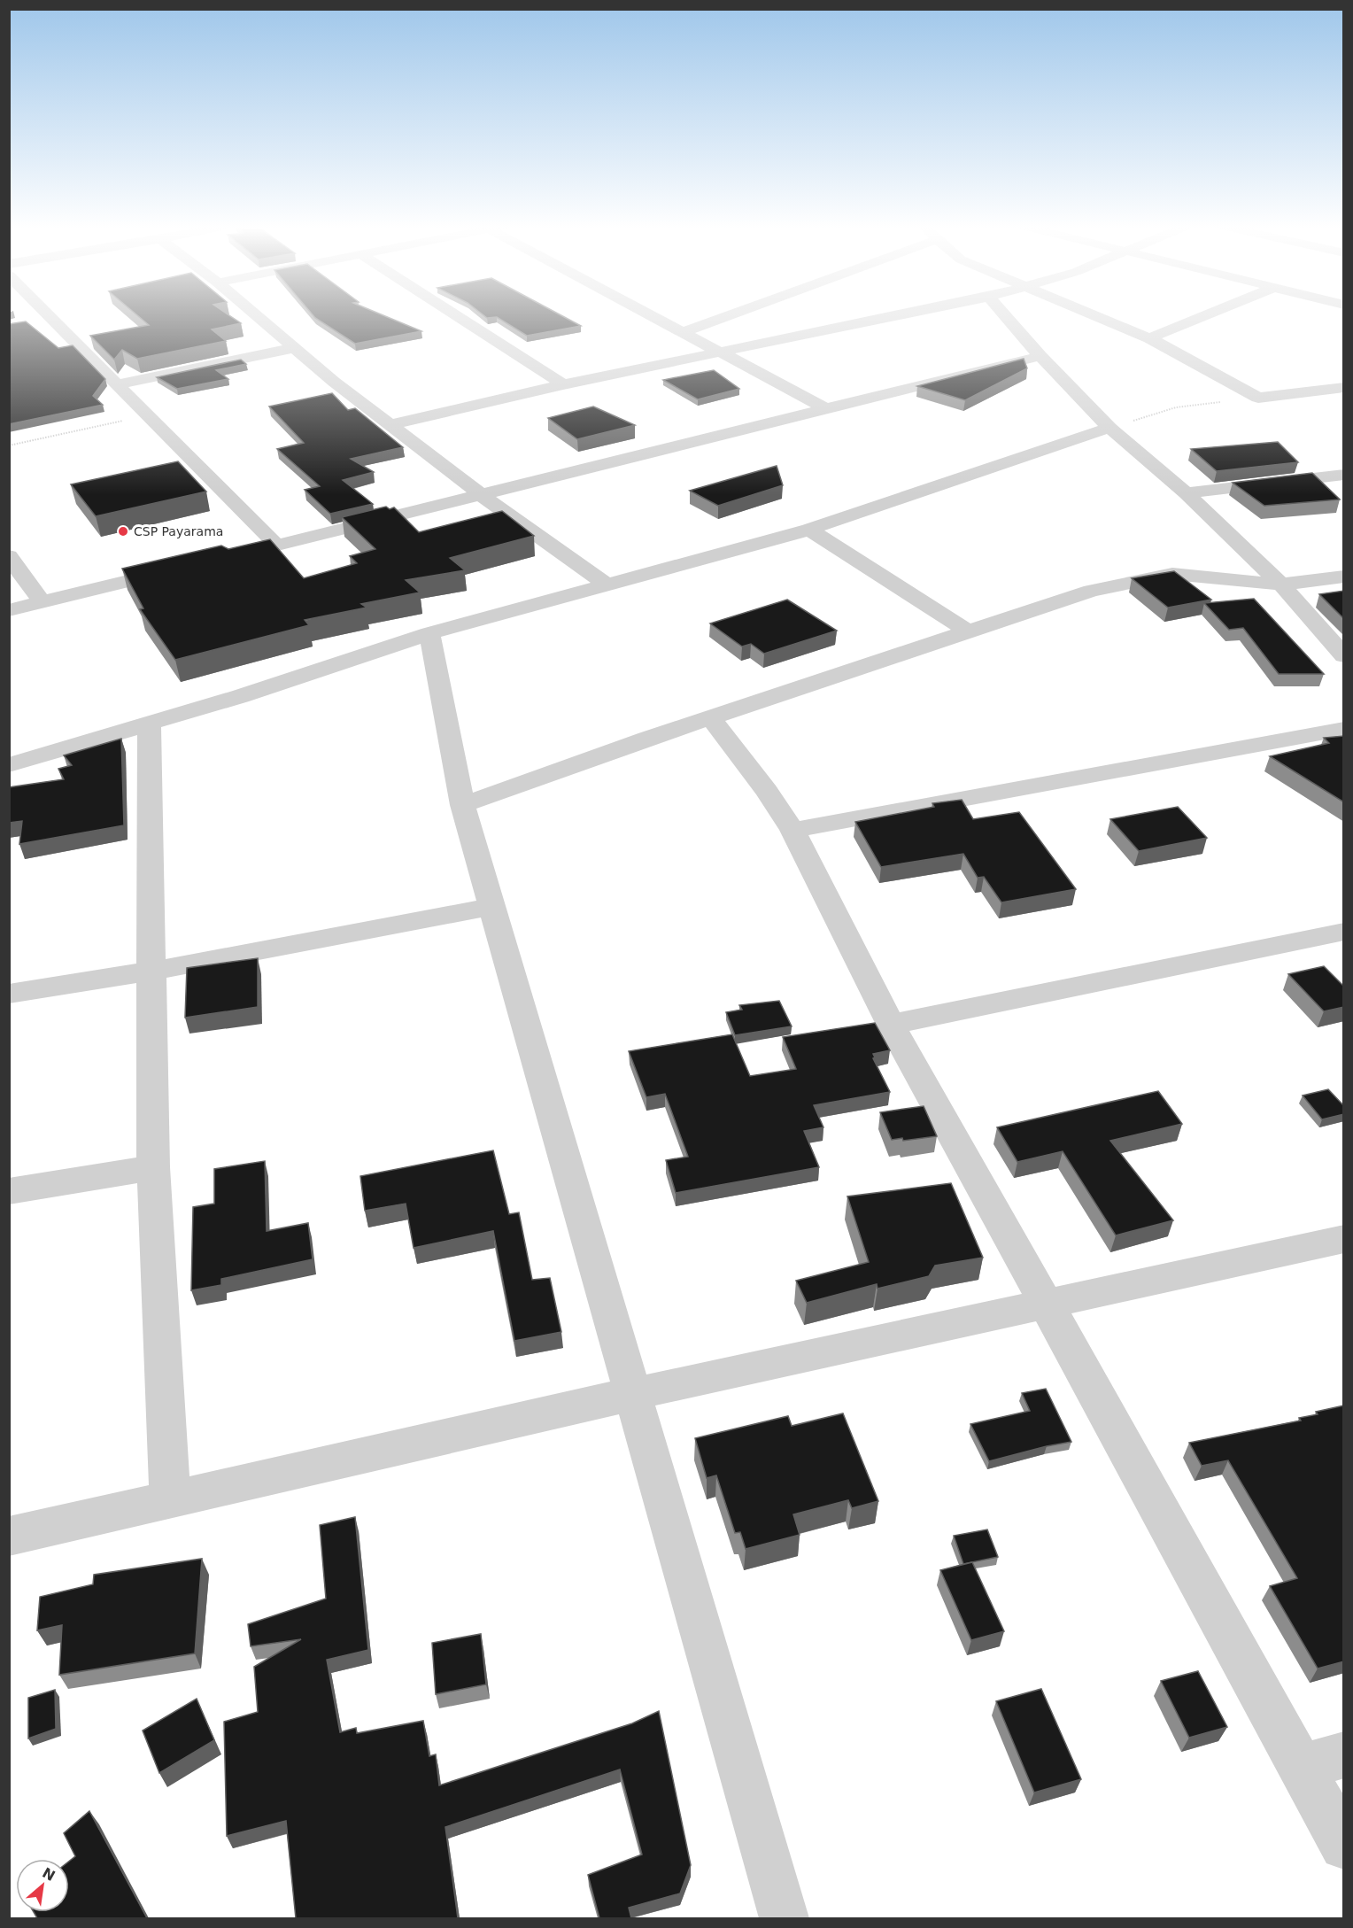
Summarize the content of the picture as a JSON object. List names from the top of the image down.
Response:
{
  "places": ["CSP Payarama"],
  "north": "top right"
}
